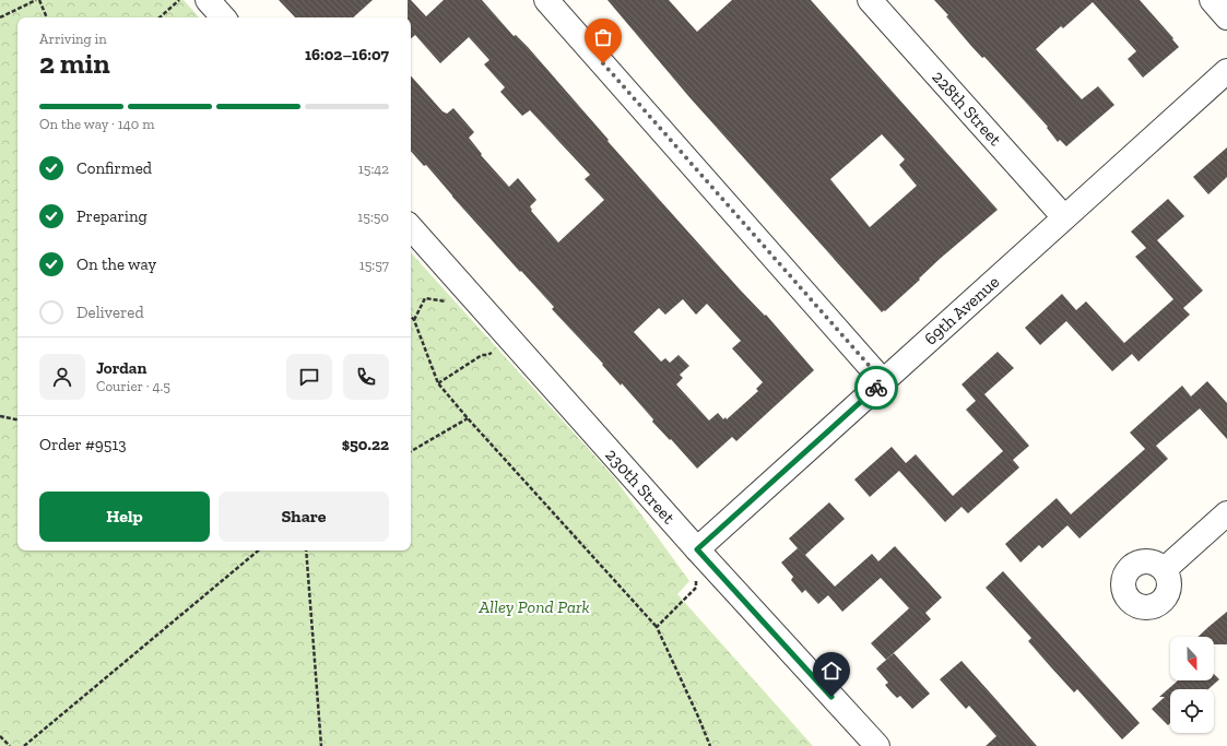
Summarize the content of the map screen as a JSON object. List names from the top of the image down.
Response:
{
  "streets": {
    "street": ["228th Street", "69th Avenue", "230th Street"]
  },
  "crossings": [
    ["228th Street", "69th Avenue"],
    ["69th Avenue", "230th Street"]
  ],
  "parks": ["Alley Pond Park"],
  "north": "bottom",
  "page": {
    "heading": ["2 min", "Arriving in", "16:02–16:07"],
    "panel": [
      "Jordan",
      "Courier · 4.5",
      "Order #9513",
      "$50.22"
    ],
    "bar": "On the way · 140 m",
    "list": [
      ["Confirmed", "15:42"],
      ["Preparing", "15:50"],
      ["On the way", "15:57"],
      "Delivered"
    ],
    "buttons": ["Help", "Share"]
  }
}
